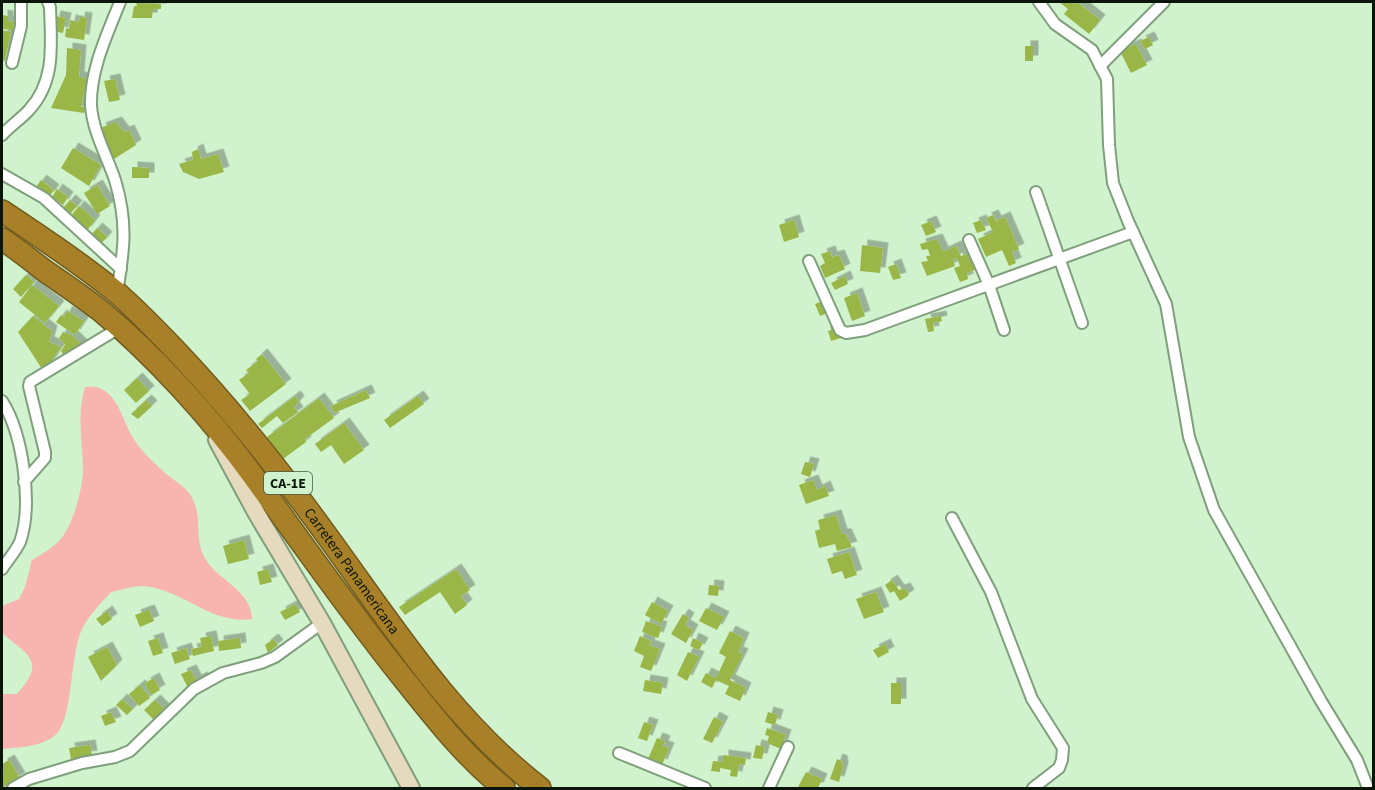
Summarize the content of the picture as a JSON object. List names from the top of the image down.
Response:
{
  "streets": {
    "highway": ["CA-1E", "Carretera Panamericana"]
  }
}
